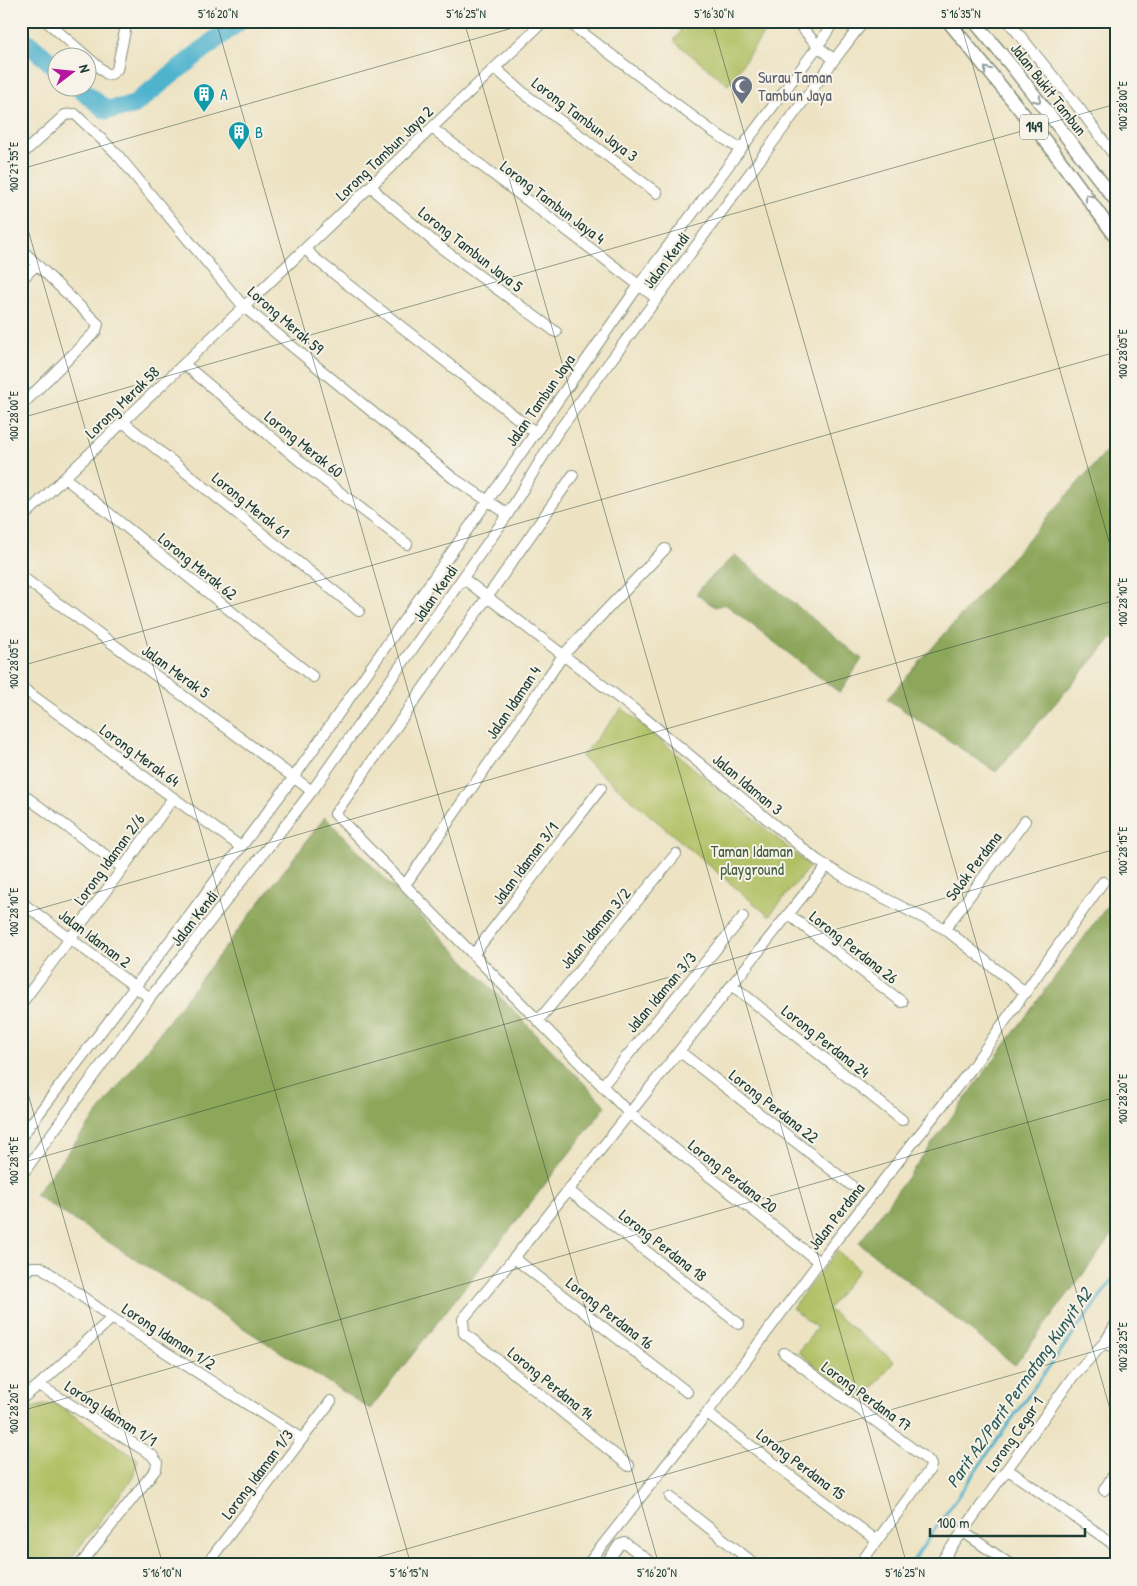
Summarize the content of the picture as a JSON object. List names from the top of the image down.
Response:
{
  "streets": {
    "main road": ["Jalan Bukit Tambun", "149"],
    "street": [
      "Lorong Tambun Jaya 3",
      "Lorong Tambun Jaya 2",
      "Lorong Tambun Jaya 4",
      "Lorong Tambun Jaya 5",
      "Jalan Kendi",
      "Lorong Merak 59",
      "Jalan Tambun Jaya",
      "Lorong Merak 58",
      "Lorong Merak 60",
      "Lorong Merak 61",
      "Lorong Merak 62",
      "Jalan Merak 5",
      "Jalan Idaman 4",
      "Lorong Merak 64",
      "Jalan Idaman 3",
      "Lorong Idaman 2/6",
      "Jalan Idaman 3/1",
      "Solok Perdana",
      "Jalan Idaman 3/2",
      "Jalan Idaman 2",
      "Lorong Perdana 26",
      "Jalan Idaman 3/3",
      "Lorong Perdana 24",
      "Lorong Perdana 22",
      "Lorong Perdana 20",
      "Jalan Perdana",
      "Lorong Perdana 18",
      "Lorong Perdana 16",
      "Lorong Idaman 1/2",
      "Lorong Perdana 14",
      "Lorong Perdana 17",
      "Lorong Idaman 1/1",
      "Lorong Cegar 1",
      "Lorong Perdana 15",
      "Lorong Idaman 1/3"
    ]
  },
  "crossings": [
    ["Lorong Tambun Jaya 3", "Lorong Tambun Jaya 2"],
    ["Lorong Tambun Jaya 2", "Lorong Tambun Jaya 4"],
    ["Lorong Tambun Jaya 2", "Lorong Tambun Jaya 5"],
    ["Lorong Tambun Jaya 2", "Lorong Merak 59"],
    ["Lorong Tambun Jaya 2", "Lorong Merak 58"],
    ["Lorong Tambun Jaya 4", "Jalan Kendi"],
    ["Lorong Tambun Jaya 4", "Jalan Tambun Jaya"],
    ["Jalan Kendi", "Lorong Merak 59"],
    ["Jalan Kendi", "Jalan Tambun Jaya"],
    ["Jalan Kendi", "Jalan Merak 5"],
    ["Jalan Kendi", "Lorong Merak 64"],
    ["Jalan Kendi", "Jalan Idaman 3"],
    ["Jalan Kendi", "Jalan Idaman 2"],
    ["Lorong Merak 59", "Jalan Tambun Jaya"],
    ["Lorong Merak 59", "Lorong Merak 58"],
    ["Jalan Tambun Jaya", "Jalan Merak 5"],
    ["Lorong Merak 58", "Lorong Merak 60"],
    ["Lorong Merak 58", "Lorong Merak 61"],
    ["Lorong Merak 58", "Lorong Merak 62"],
    ["Jalan Idaman 4", "Jalan Idaman 3"],
    ["Jalan Idaman 4", "Lorong Perdana 20"],
    ["Lorong Merak 64", "Lorong Idaman 2/6"],
    ["Jalan Idaman 3", "Solok Perdana"],
    ["Jalan Idaman 3", "Lorong Perdana 20"],
    ["Jalan Idaman 3", "Jalan Perdana"],
    ["Lorong Idaman 2/6", "Jalan Idaman 2"],
    ["Jalan Idaman 3/1", "Lorong Perdana 20"],
    ["Jalan Idaman 3/2", "Lorong Perdana 20"],
    ["Jalan Idaman 3/3", "Lorong Perdana 20"],
    ["Lorong Perdana 20", "Jalan Perdana"],
    ["Jalan Perdana", "Lorong Perdana 15"],
    ["Lorong Perdana 16", "Lorong Perdana 14"],
    ["Lorong Idaman 1/2", "Lorong Idaman 1/3"],
    ["Lorong Perdana 17", "Lorong Perdana 15"]
  ],
  "water": ["Parit A2/Parit Permatang Kunyit A2"],
  "parks": ["Taman Idaman playground"],
  "places": {
    "mosque": ["Surau Taman Tambun Jaya"],
    "building": ["A", "B"]
  },
  "scale_bar": "100 m",
  "north": "right",
  "coordinates": [
    "5°16'20\"N",
    "5°16'25\"N",
    "5°16'30\"N",
    "5°16'35\"N",
    "100°28'00\"E",
    "100°27'55\"E",
    "100°28'05\"E",
    "100°28'10\"E",
    "100°28'15\"E",
    "100°28'20\"E",
    "100°28'25\"E",
    "5°16'10\"N",
    "5°16'15\"N"
  ]
}
